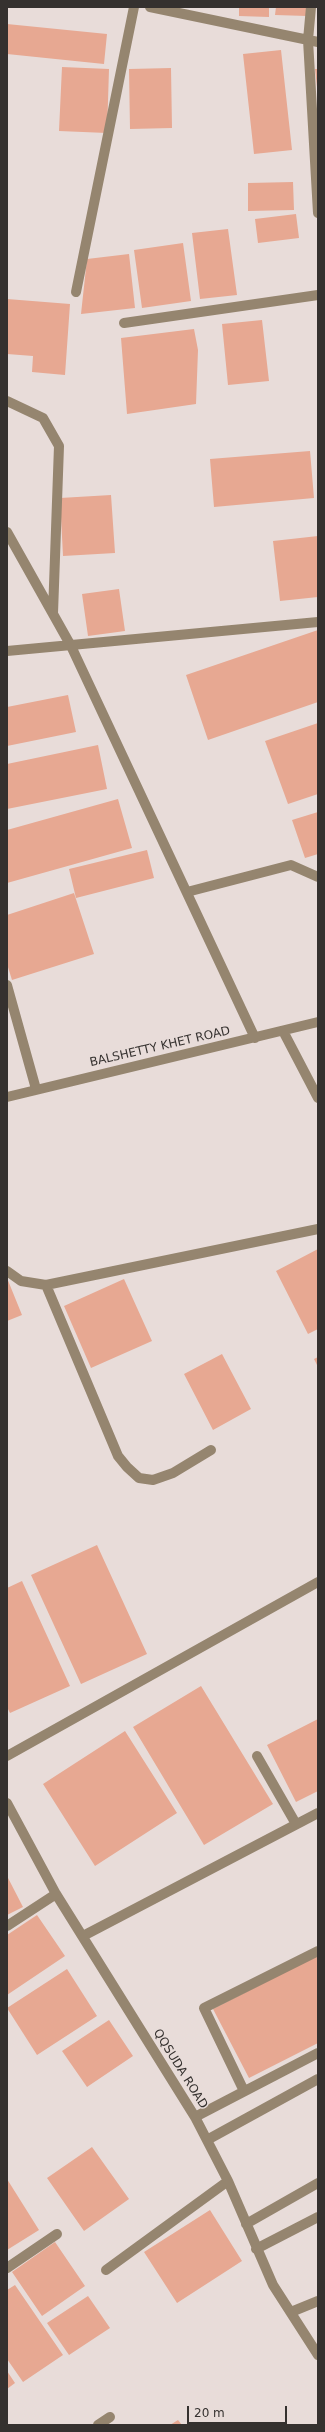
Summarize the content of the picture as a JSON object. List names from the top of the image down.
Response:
{
  "streets": {
    "street": ["BALSHETTY KHET ROAD", "QQSUDA ROAD"]
  },
  "scale_bar": "20 m"
}
